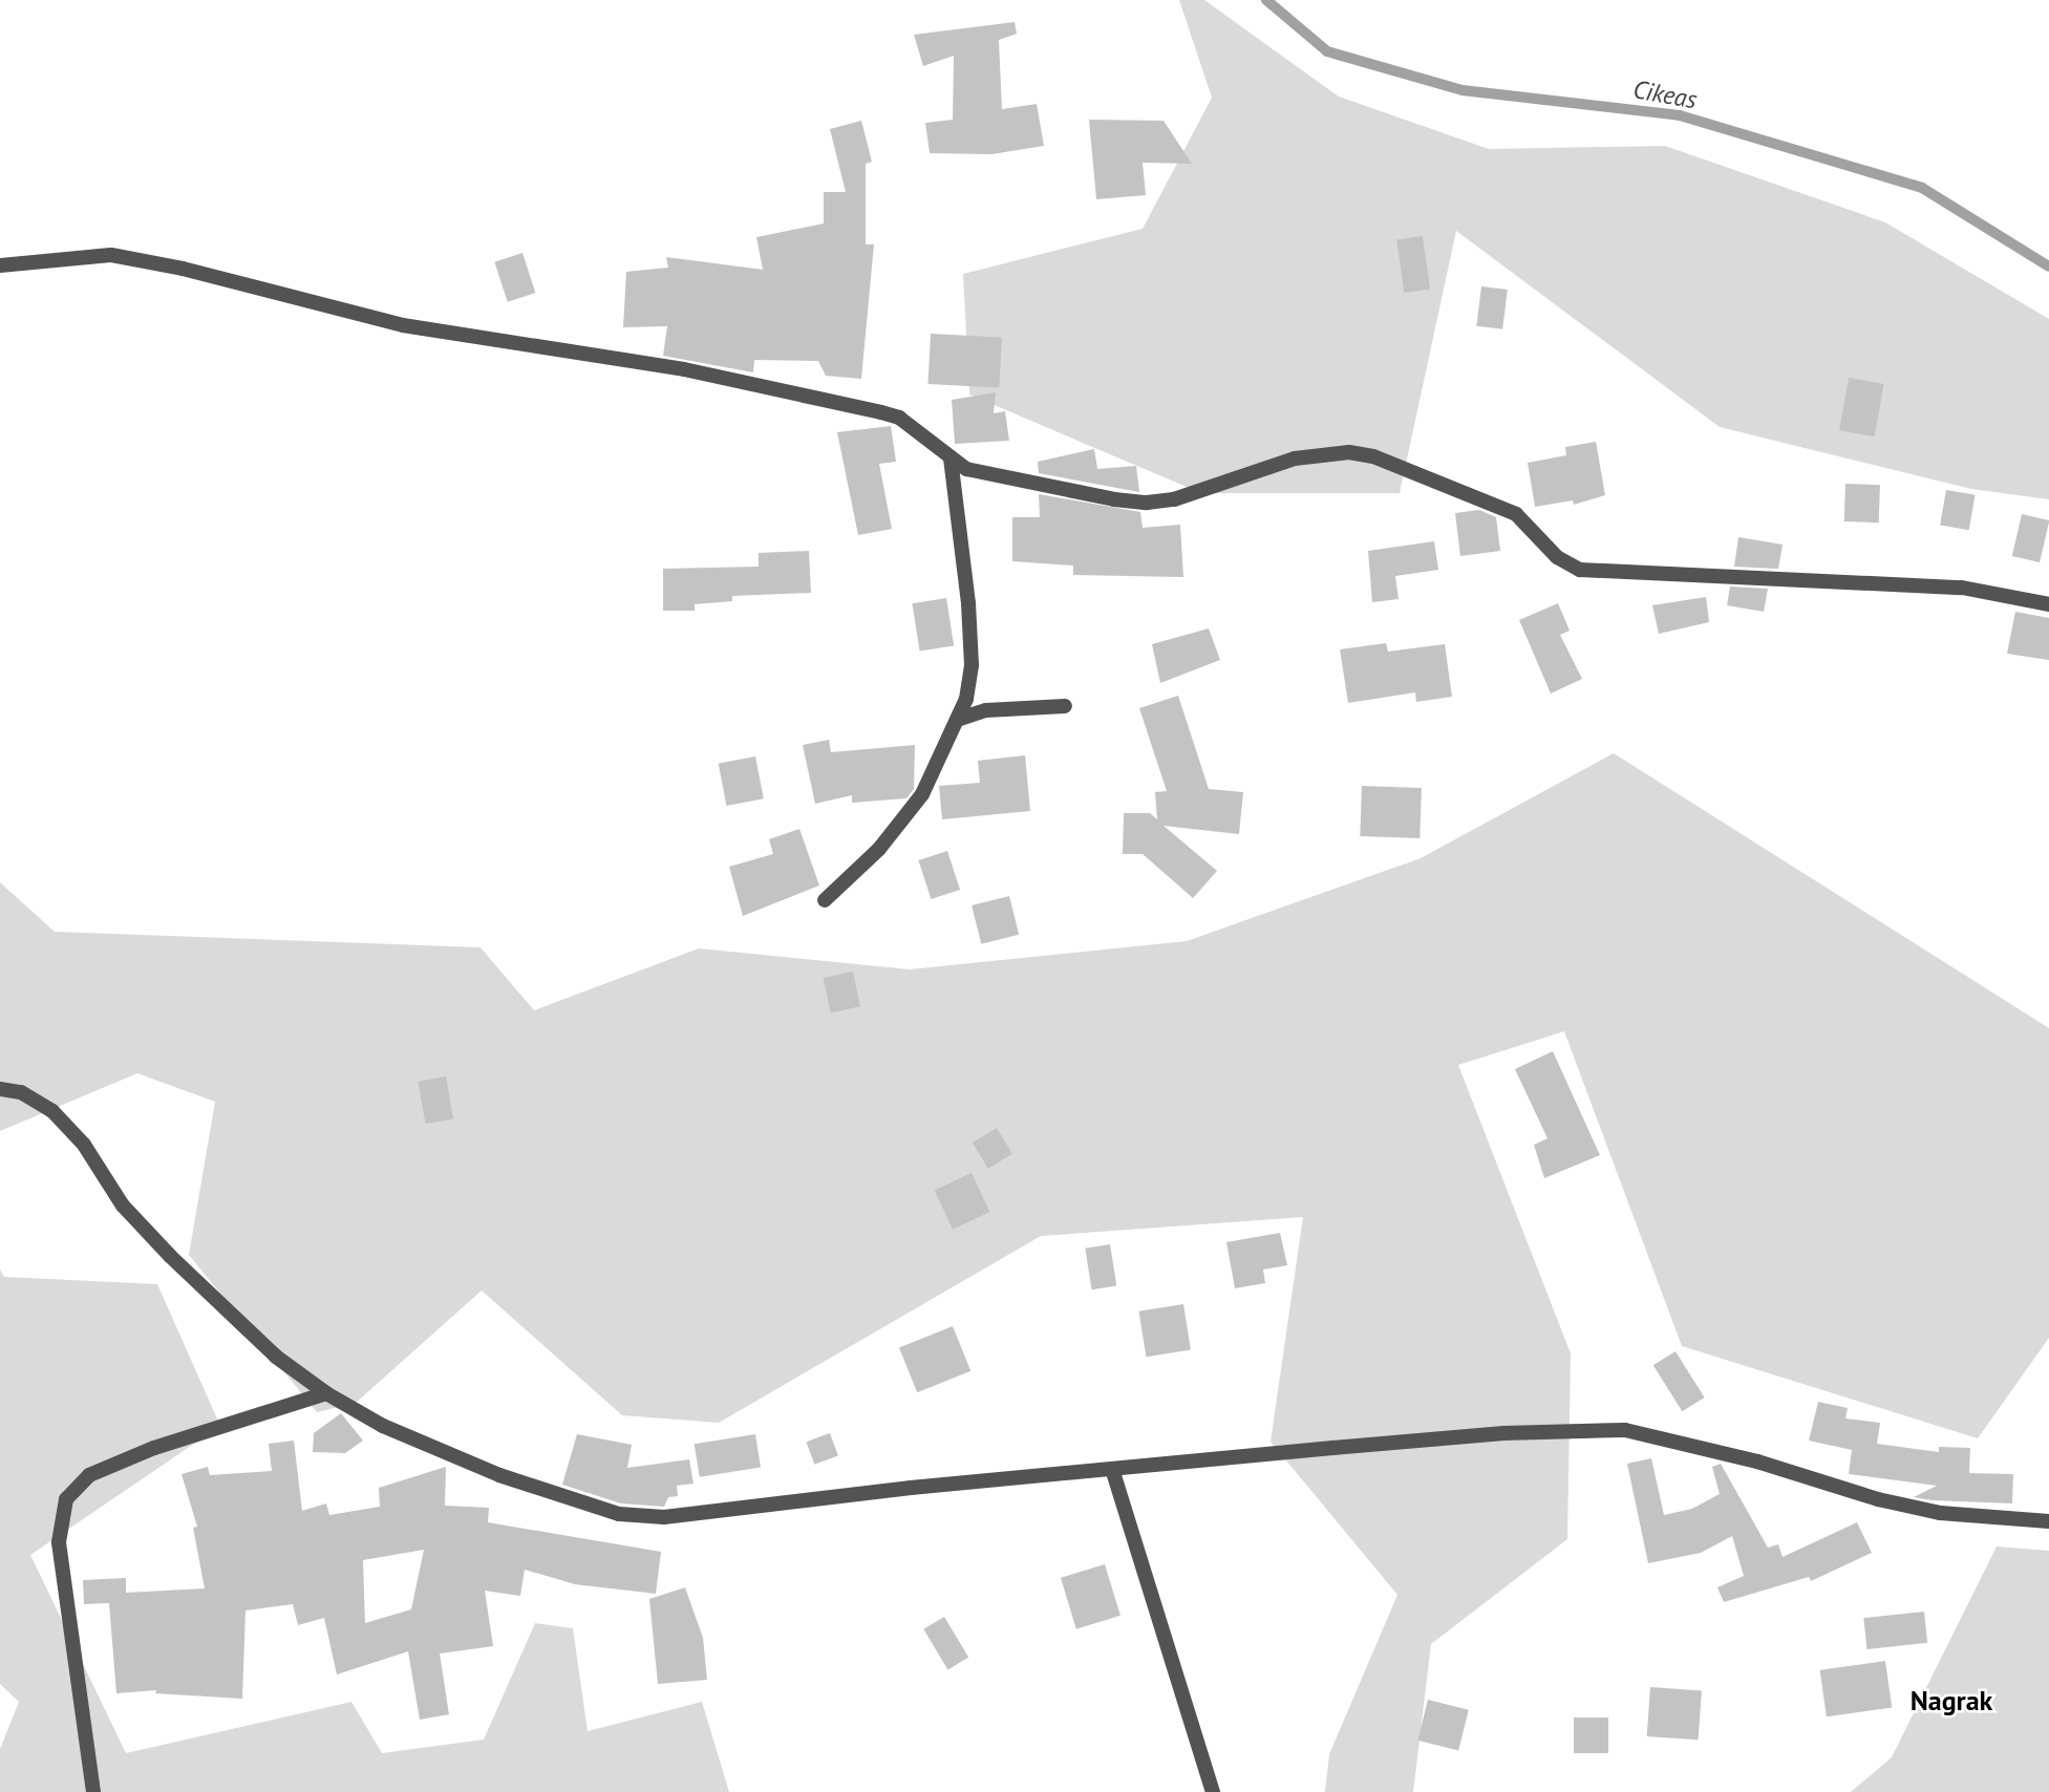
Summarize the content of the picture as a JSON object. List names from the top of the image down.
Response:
{
  "districts": ["Nagrak"],
  "water": ["Cikeas"]
}
